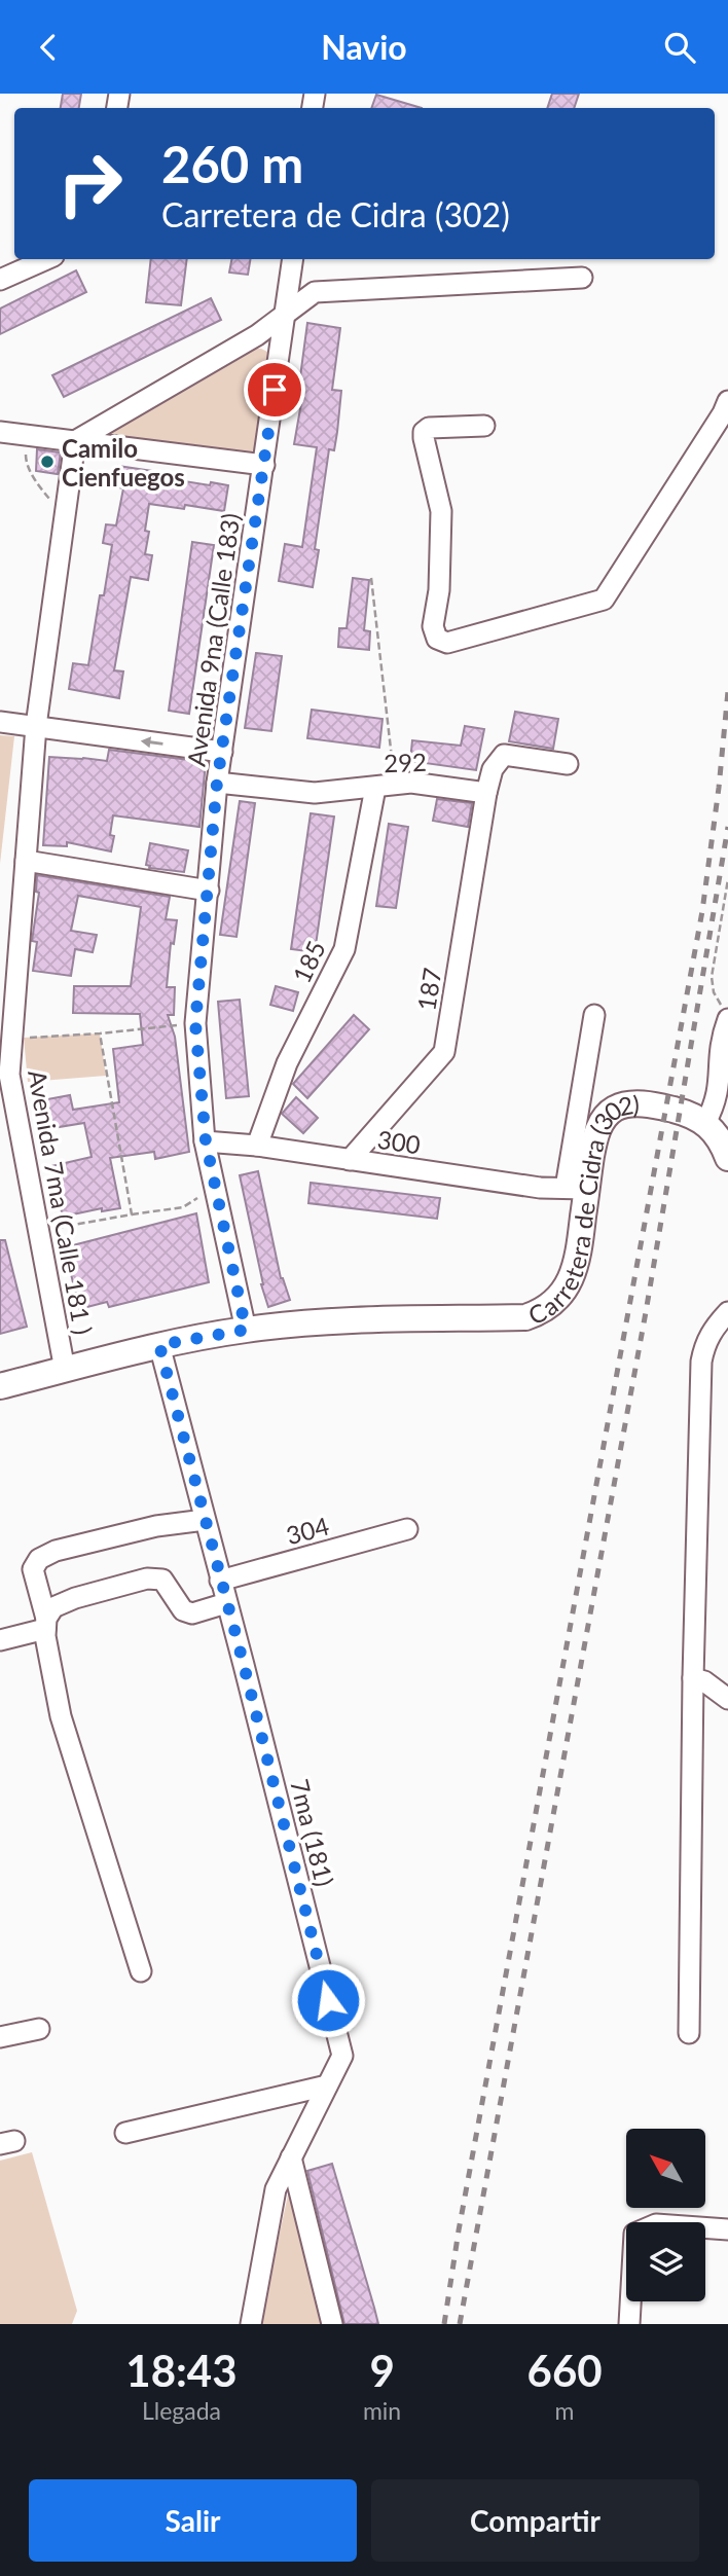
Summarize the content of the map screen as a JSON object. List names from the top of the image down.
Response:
{
  "streets": {
    "main road": ["Carretera de Cidra (302)"],
    "street": [
      "Avenida 9na (Calle 183)",
      "292",
      "185",
      "187",
      "300",
      "Avenida 7ma (Calle 181 )",
      "304",
      "7ma (181)"
    ]
  },
  "crossings": [
    ["Avenida 9na (Calle 183)", "292"],
    ["Avenida 9na (Calle 183)", "300"],
    ["Avenida 9na (Calle 183)", "Carretera de Cidra (302)"],
    ["292", "185"],
    ["292", "187"],
    ["185", "300"],
    ["187", "300"],
    ["300", "Carretera de Cidra (302)"],
    ["Avenida 7ma (Calle 181 )", "Carretera de Cidra (302)"],
    ["Carretera de Cidra (302)", "7ma (181)"],
    ["304", "7ma (181)"]
  ],
  "places": ["Camilo Cienfuegos"],
  "north": "top left",
  "page": {
    "header": "Navio",
    "turn": ["260 m", "Carretera de Cidra (302)"],
    "eta": [
      "18:43",
      "Llegada",
      "9",
      "min",
      "660",
      "m"
    ],
    "buttons": ["Salir", "Compartir"]
  }
}
